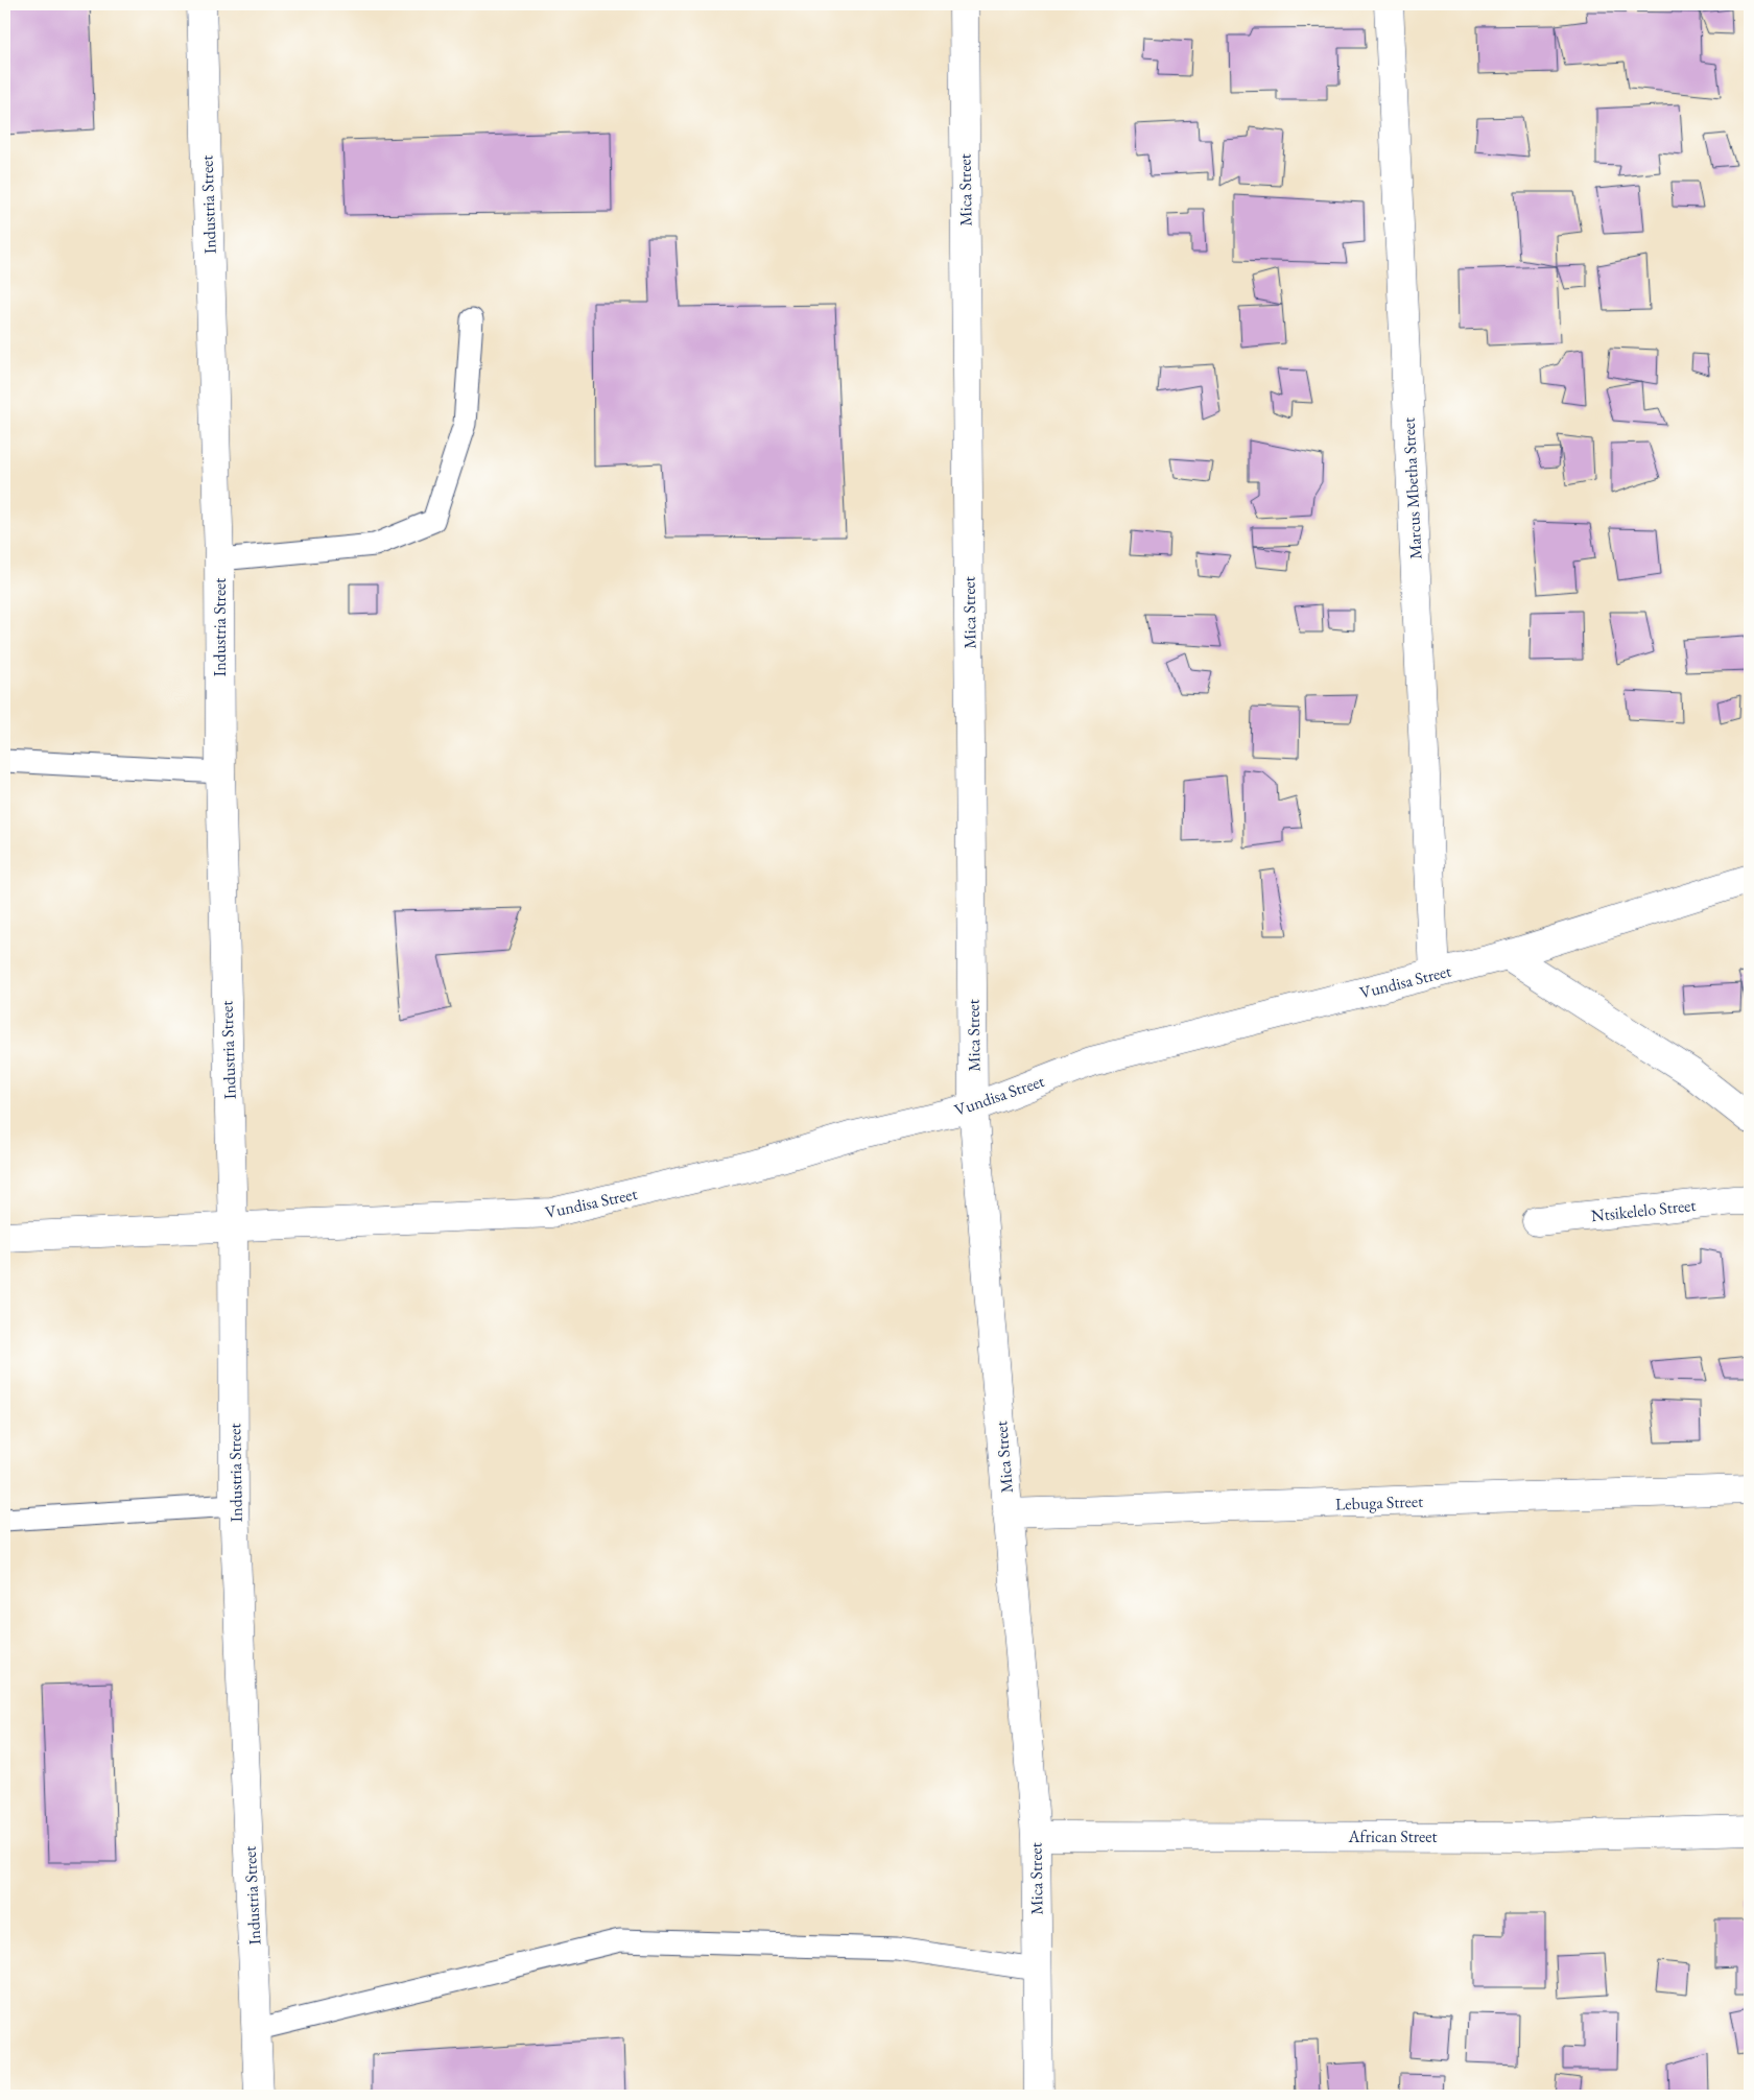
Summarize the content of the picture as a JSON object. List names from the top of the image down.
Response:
{
  "streets": {
    "street": [
      "Mica Street",
      "Industria Street",
      "Marcus Mbetha Street",
      "Vundisa Street",
      "Ntsikelelo Street",
      "Lebuga Street",
      "African Street"
    ]
  },
  "crossings": [
    ["Mica Street", "Vundisa Street"],
    ["Mica Street", "Lebuga Street"],
    ["Mica Street", "African Street"],
    ["Industria Street", "Vundisa Street"],
    ["Marcus Mbetha Street", "Vundisa Street"]
  ]
}
